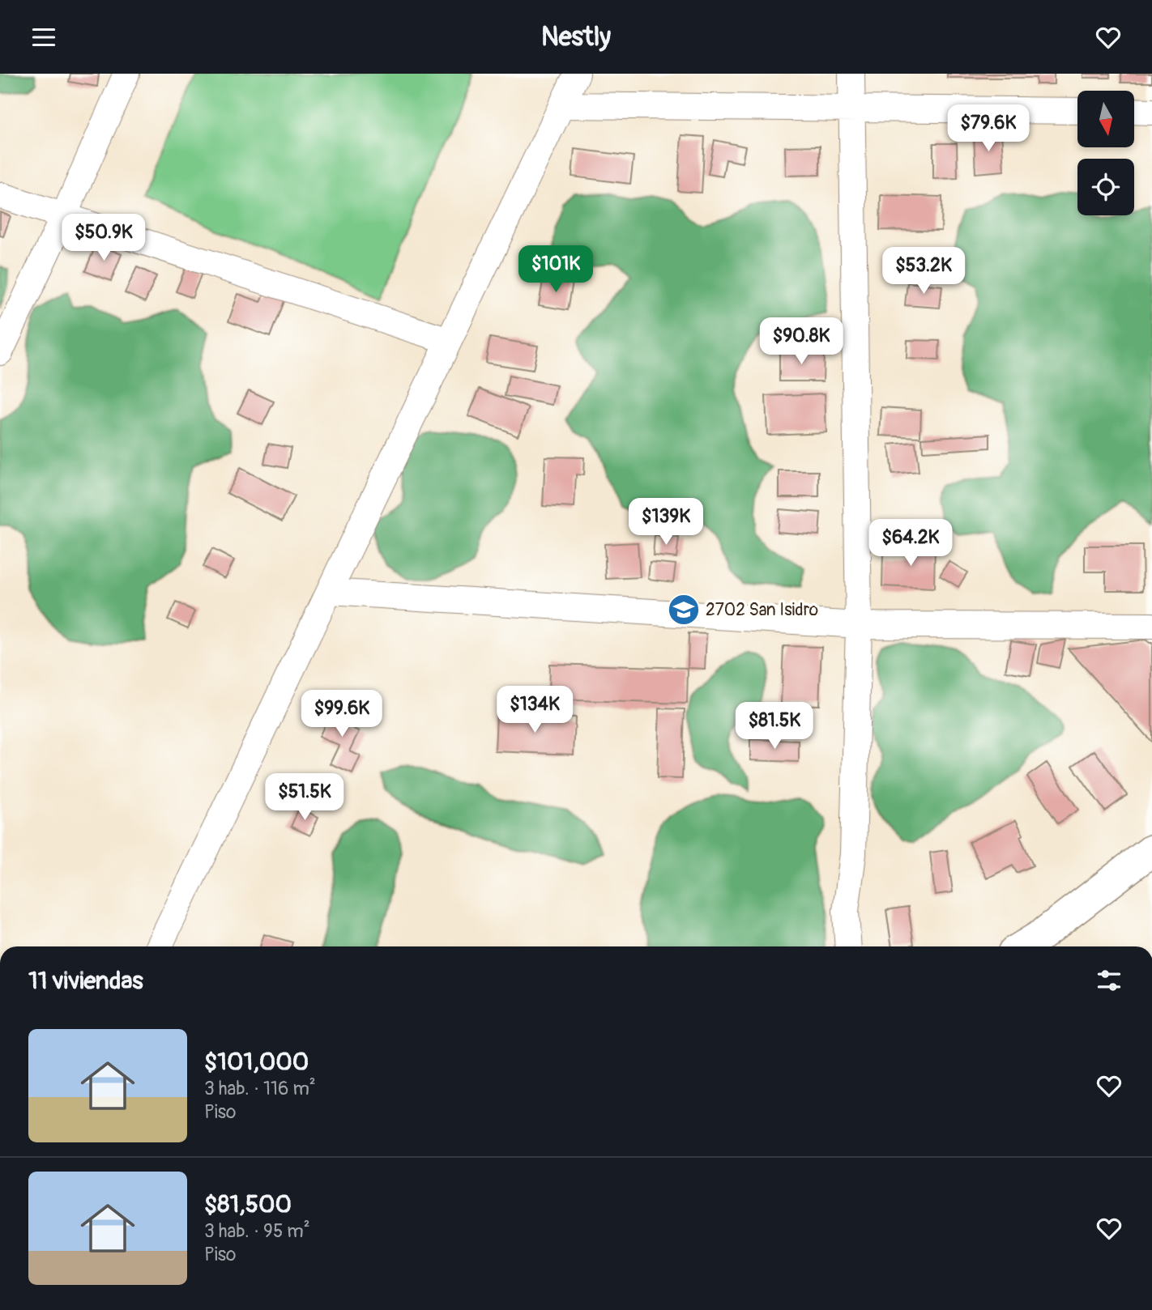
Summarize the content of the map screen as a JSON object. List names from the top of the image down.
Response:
{
  "places": {
    "school or university": ["2702 San Isidro"]
  },
  "north": "bottom",
  "page": {
    "header": "Nestly",
    "price": [
      "$79.6K",
      "$50.9K",
      "$101K",
      "$53.2K",
      "$90.8K",
      "$139K",
      "$64.2K",
      "$134K",
      "$99.6K",
      "$81.5K",
      "$51.5K"
    ],
    "heading": "11 viviendas",
    "list": [
      {
        "name": "$101,000",
        "note": "3 hab. · 116 m² · Piso"
      },
      {
        "name": "$81,500",
        "note": "3 hab. · 95 m² · Piso"
      }
    ]
  }
}
